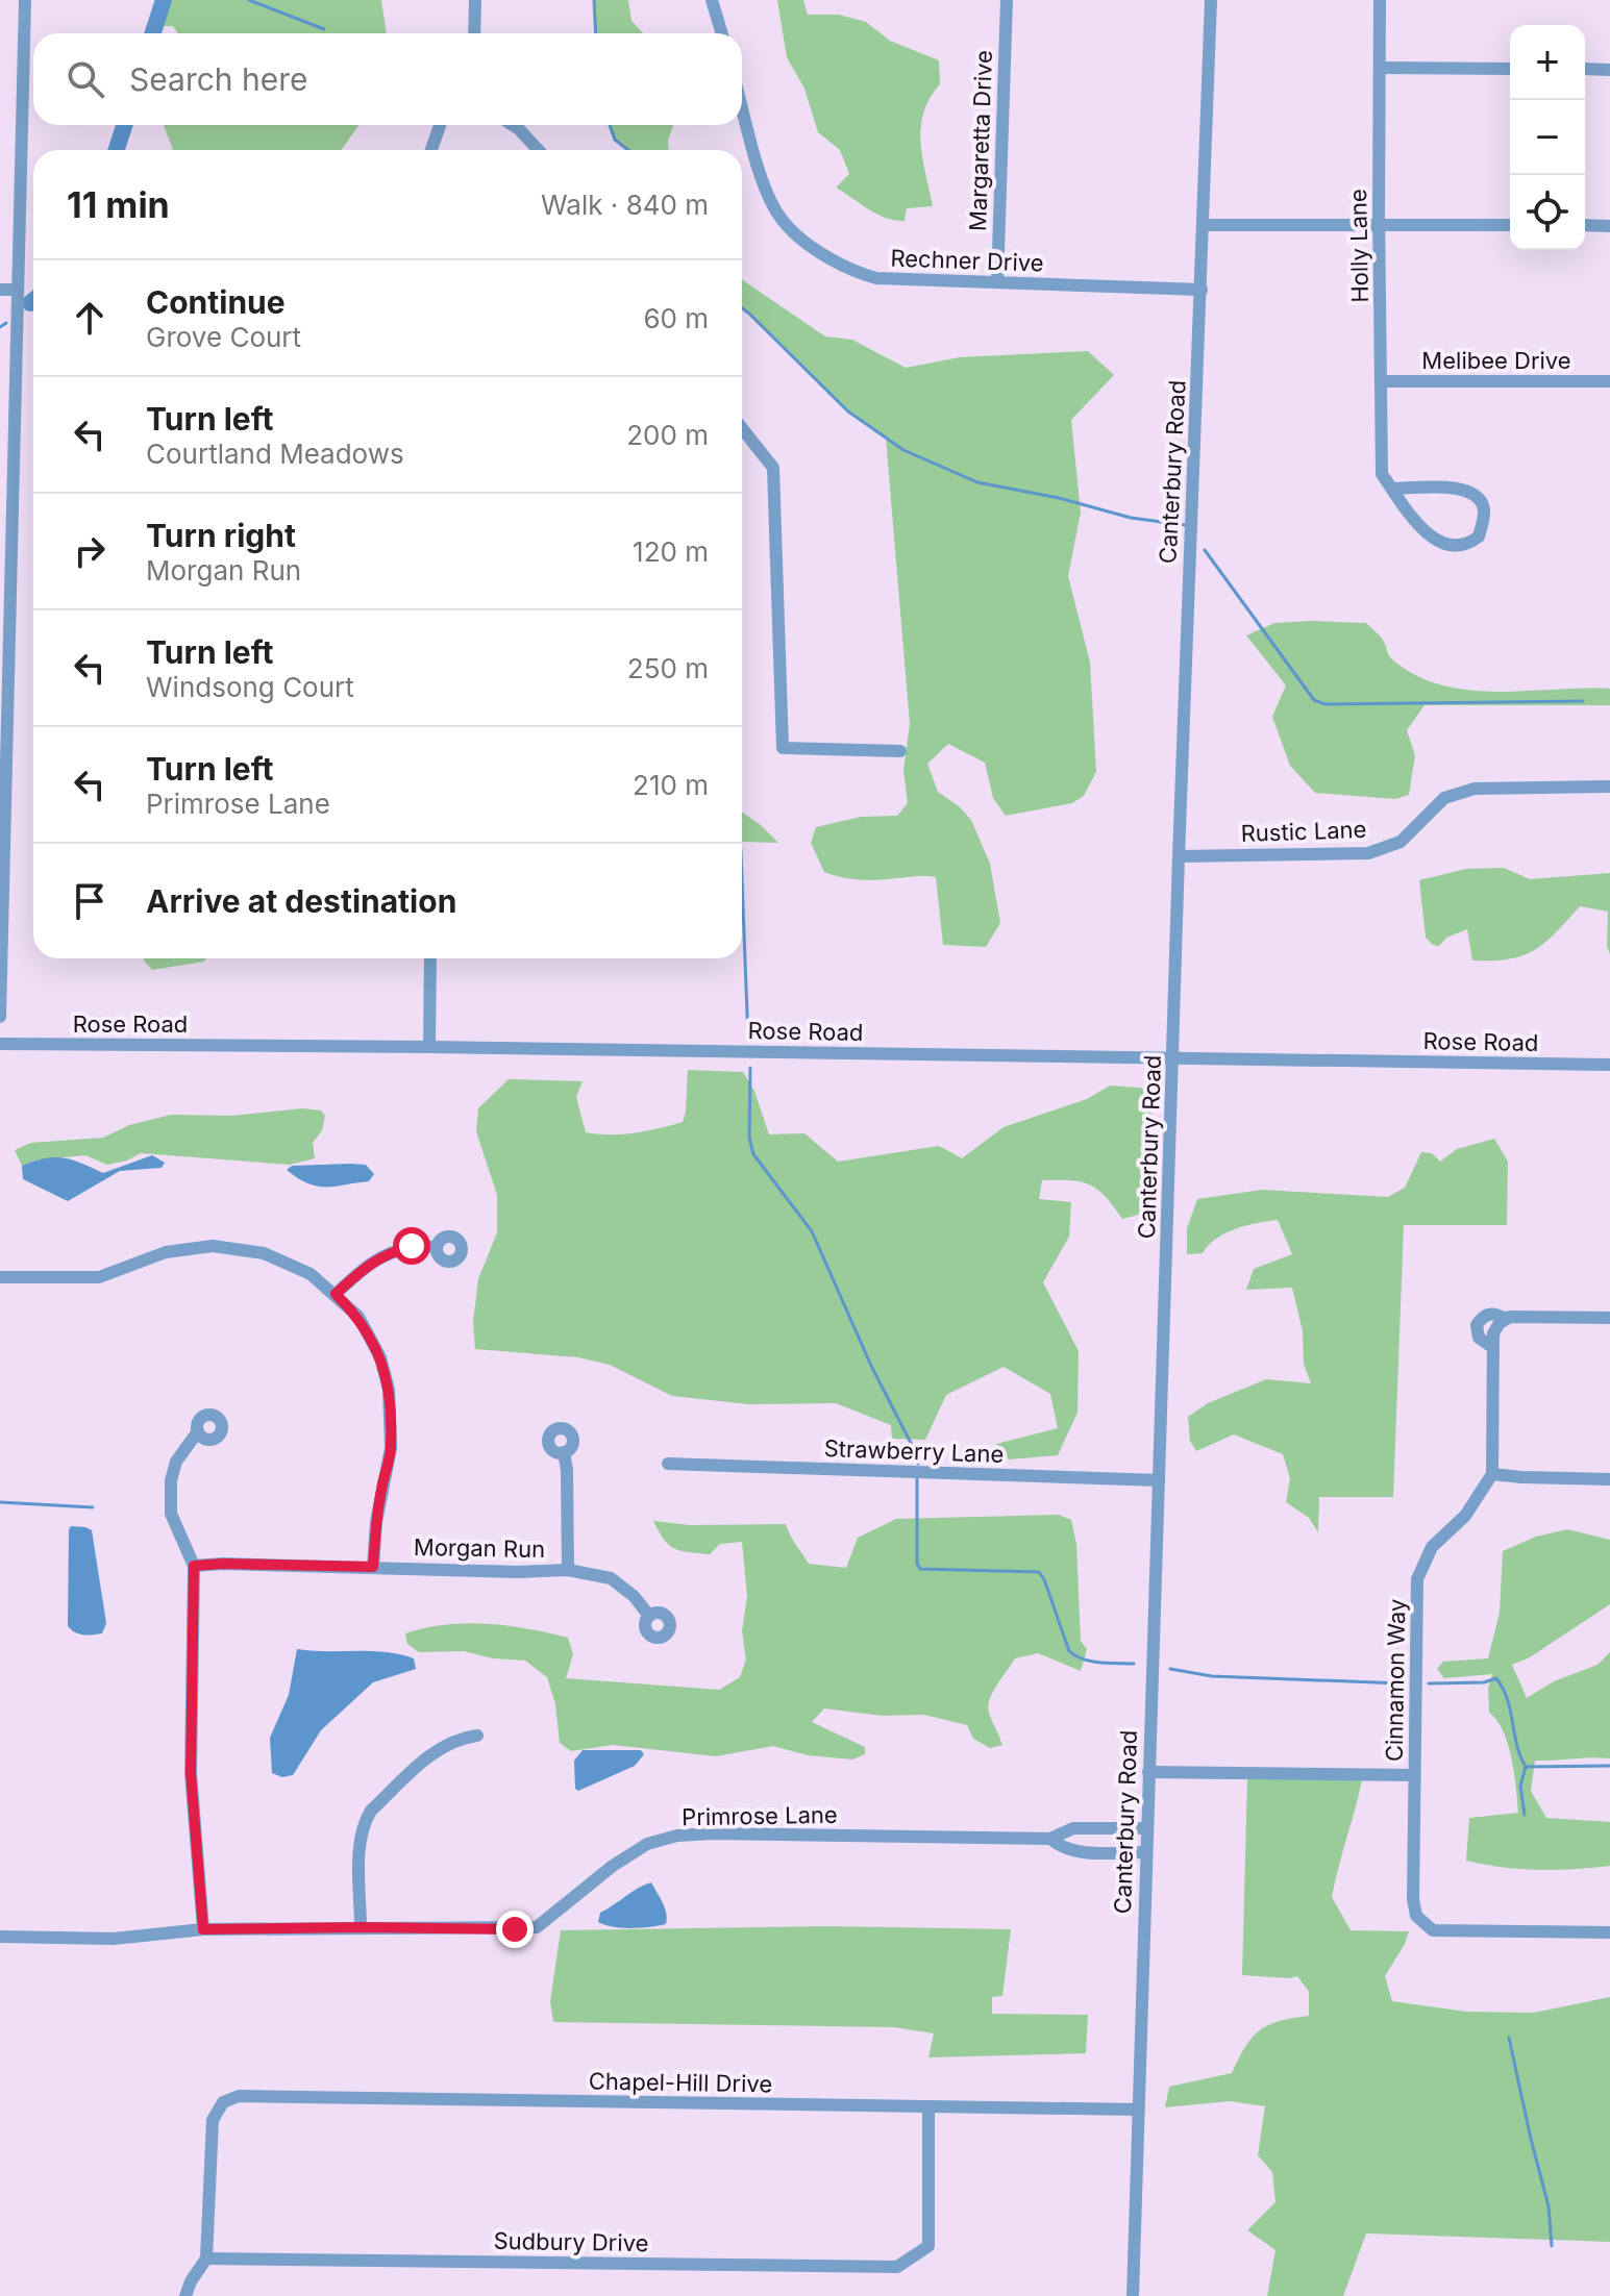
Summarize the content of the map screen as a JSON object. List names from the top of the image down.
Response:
{
  "streets": {
    "street": [
      "Margaretta Drive",
      "Holly Lane",
      "Rechner Drive",
      "Melibee Drive",
      "Canterbury Road",
      "Rustic Lane",
      "Rose Road",
      "Strawberry Lane",
      "Morgan Run",
      "Cinnamon Way",
      "Primrose Lane",
      "Chapel-Hill Drive",
      "Sudbury Drive"
    ]
  },
  "crossings": [
    ["Margaretta Drive", "Rechner Drive"],
    ["Holly Lane", "Melibee Drive"],
    ["Rechner Drive", "Canterbury Road"],
    ["Canterbury Road", "Rustic Lane"],
    ["Canterbury Road", "Rose Road"],
    ["Canterbury Road", "Strawberry Lane"],
    ["Canterbury Road", "Cinnamon Way"],
    ["Canterbury Road", "Primrose Lane"],
    ["Canterbury Road", "Chapel-Hill Drive"],
    ["Chapel-Hill Drive", "Sudbury Drive"]
  ],
  "page": {
    "map_buttons": ["+", "−"],
    "search": "Search here",
    "heading": ["11 min", "Walk · 840 m"],
    "list": [
      ["Continue", "Grove Court", "60 m"],
      ["Turn left", "Courtland Meadows", "200 m"],
      ["Turn right", "Morgan Run", "120 m"],
      ["Turn left", "Windsong Court", "250 m"],
      ["Turn left", "Primrose Lane", "210 m"],
      "Arrive at destination"
    ]
  }
}
